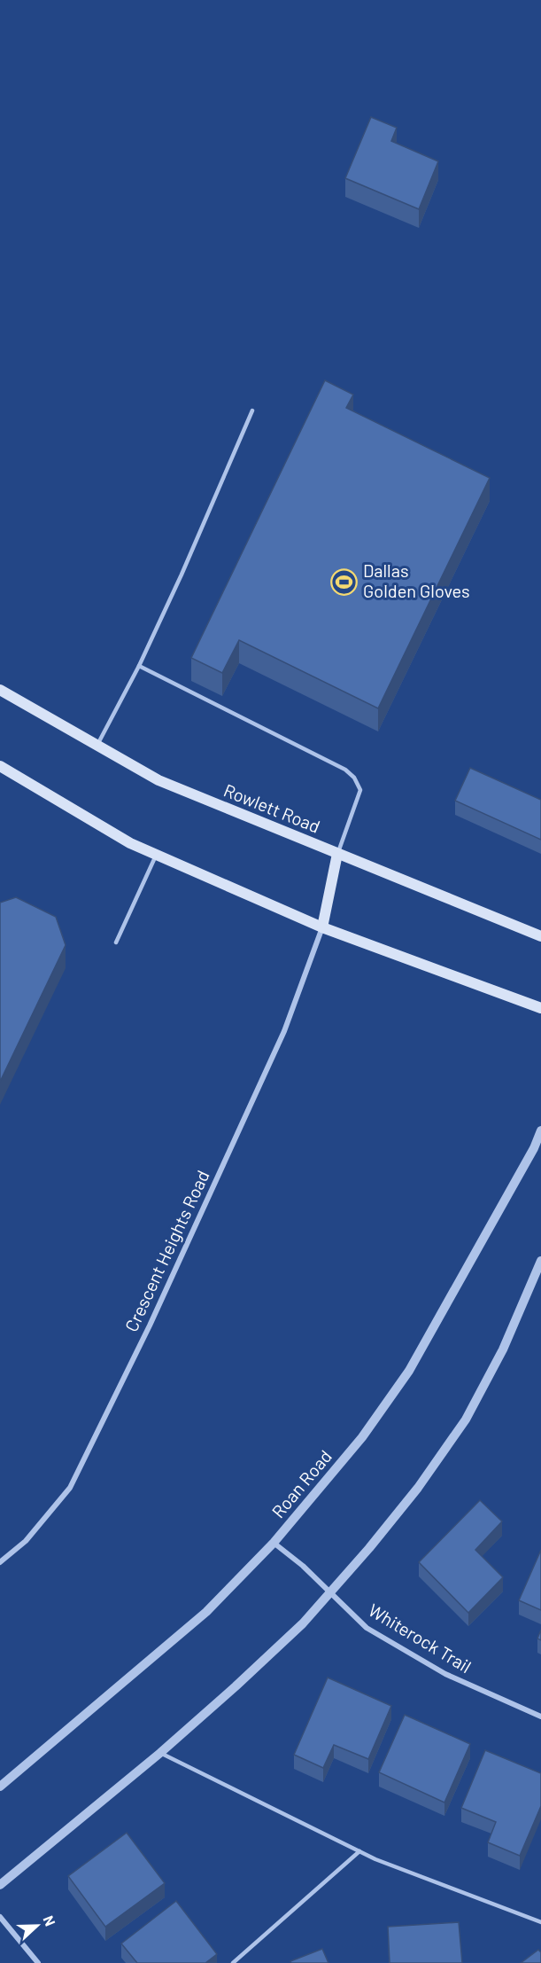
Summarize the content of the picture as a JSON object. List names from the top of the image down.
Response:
{
  "streets": {
    "main road": ["Rowlett Road"],
    "street": ["Crescent Heights Road", "Roan Road", "Whiterock Trail"]
  },
  "crossings": [
    ["Roan Road", "Whiterock Trail"]
  ],
  "places": {
    "sports": ["Dallas Golden Gloves"]
  },
  "north": "right"
}
